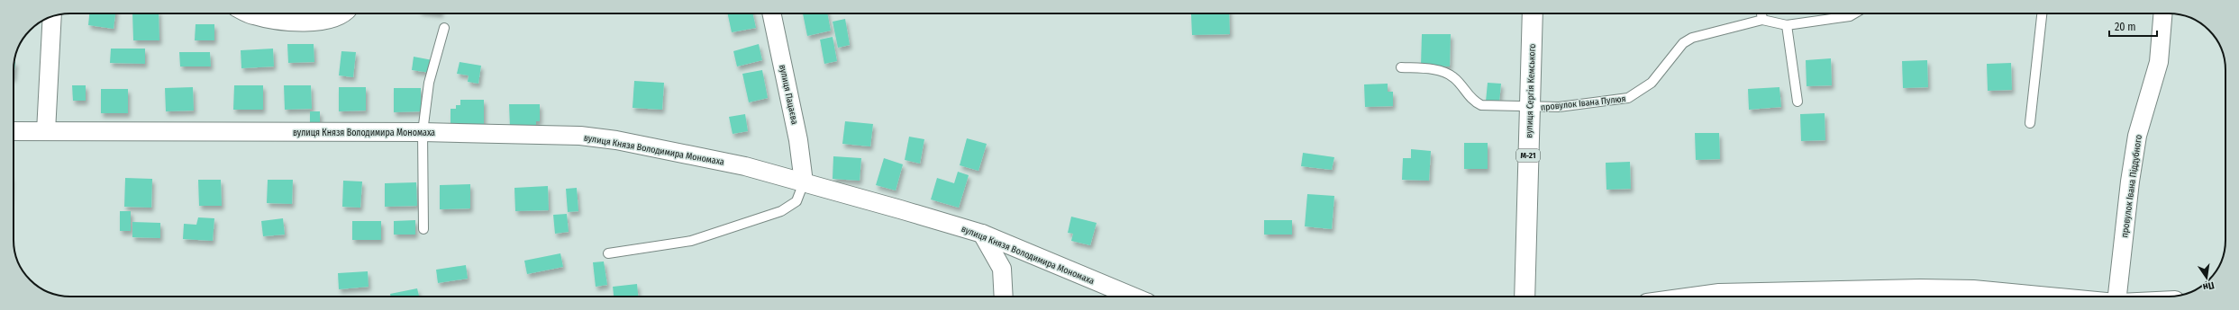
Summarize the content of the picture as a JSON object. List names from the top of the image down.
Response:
{
  "streets": {
    "highway": ["вулиця Сергія Кемського", "М-21"],
    "street": ["вулиця Пацаєва", "вулиця Князя Володимира Мономаха", "провулок Івана Піддубного"],
    "lane": ["провулок Івана Пулюя"]
  },
  "crossings": [
    ["вулиця Сергія Кемського", "провулок Івана Пулюя"],
    ["вулиця Пацаєва", "вулиця Князя Володимира Мономаха"]
  ],
  "scale_bar": "20 m",
  "north": "bottom"
}
